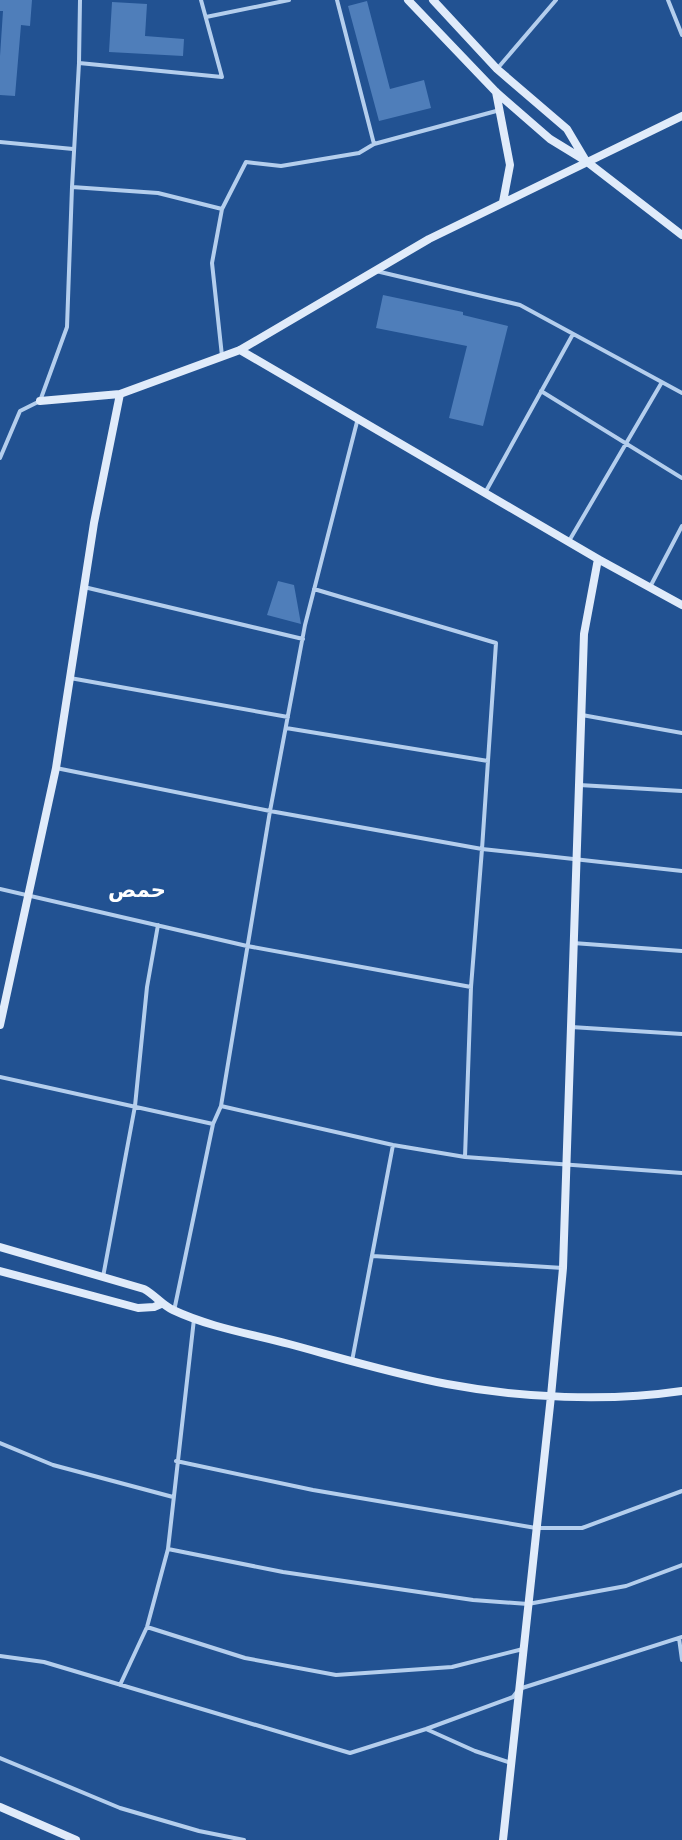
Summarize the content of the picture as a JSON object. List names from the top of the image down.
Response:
{
  "districts": ["حمص"]
}
